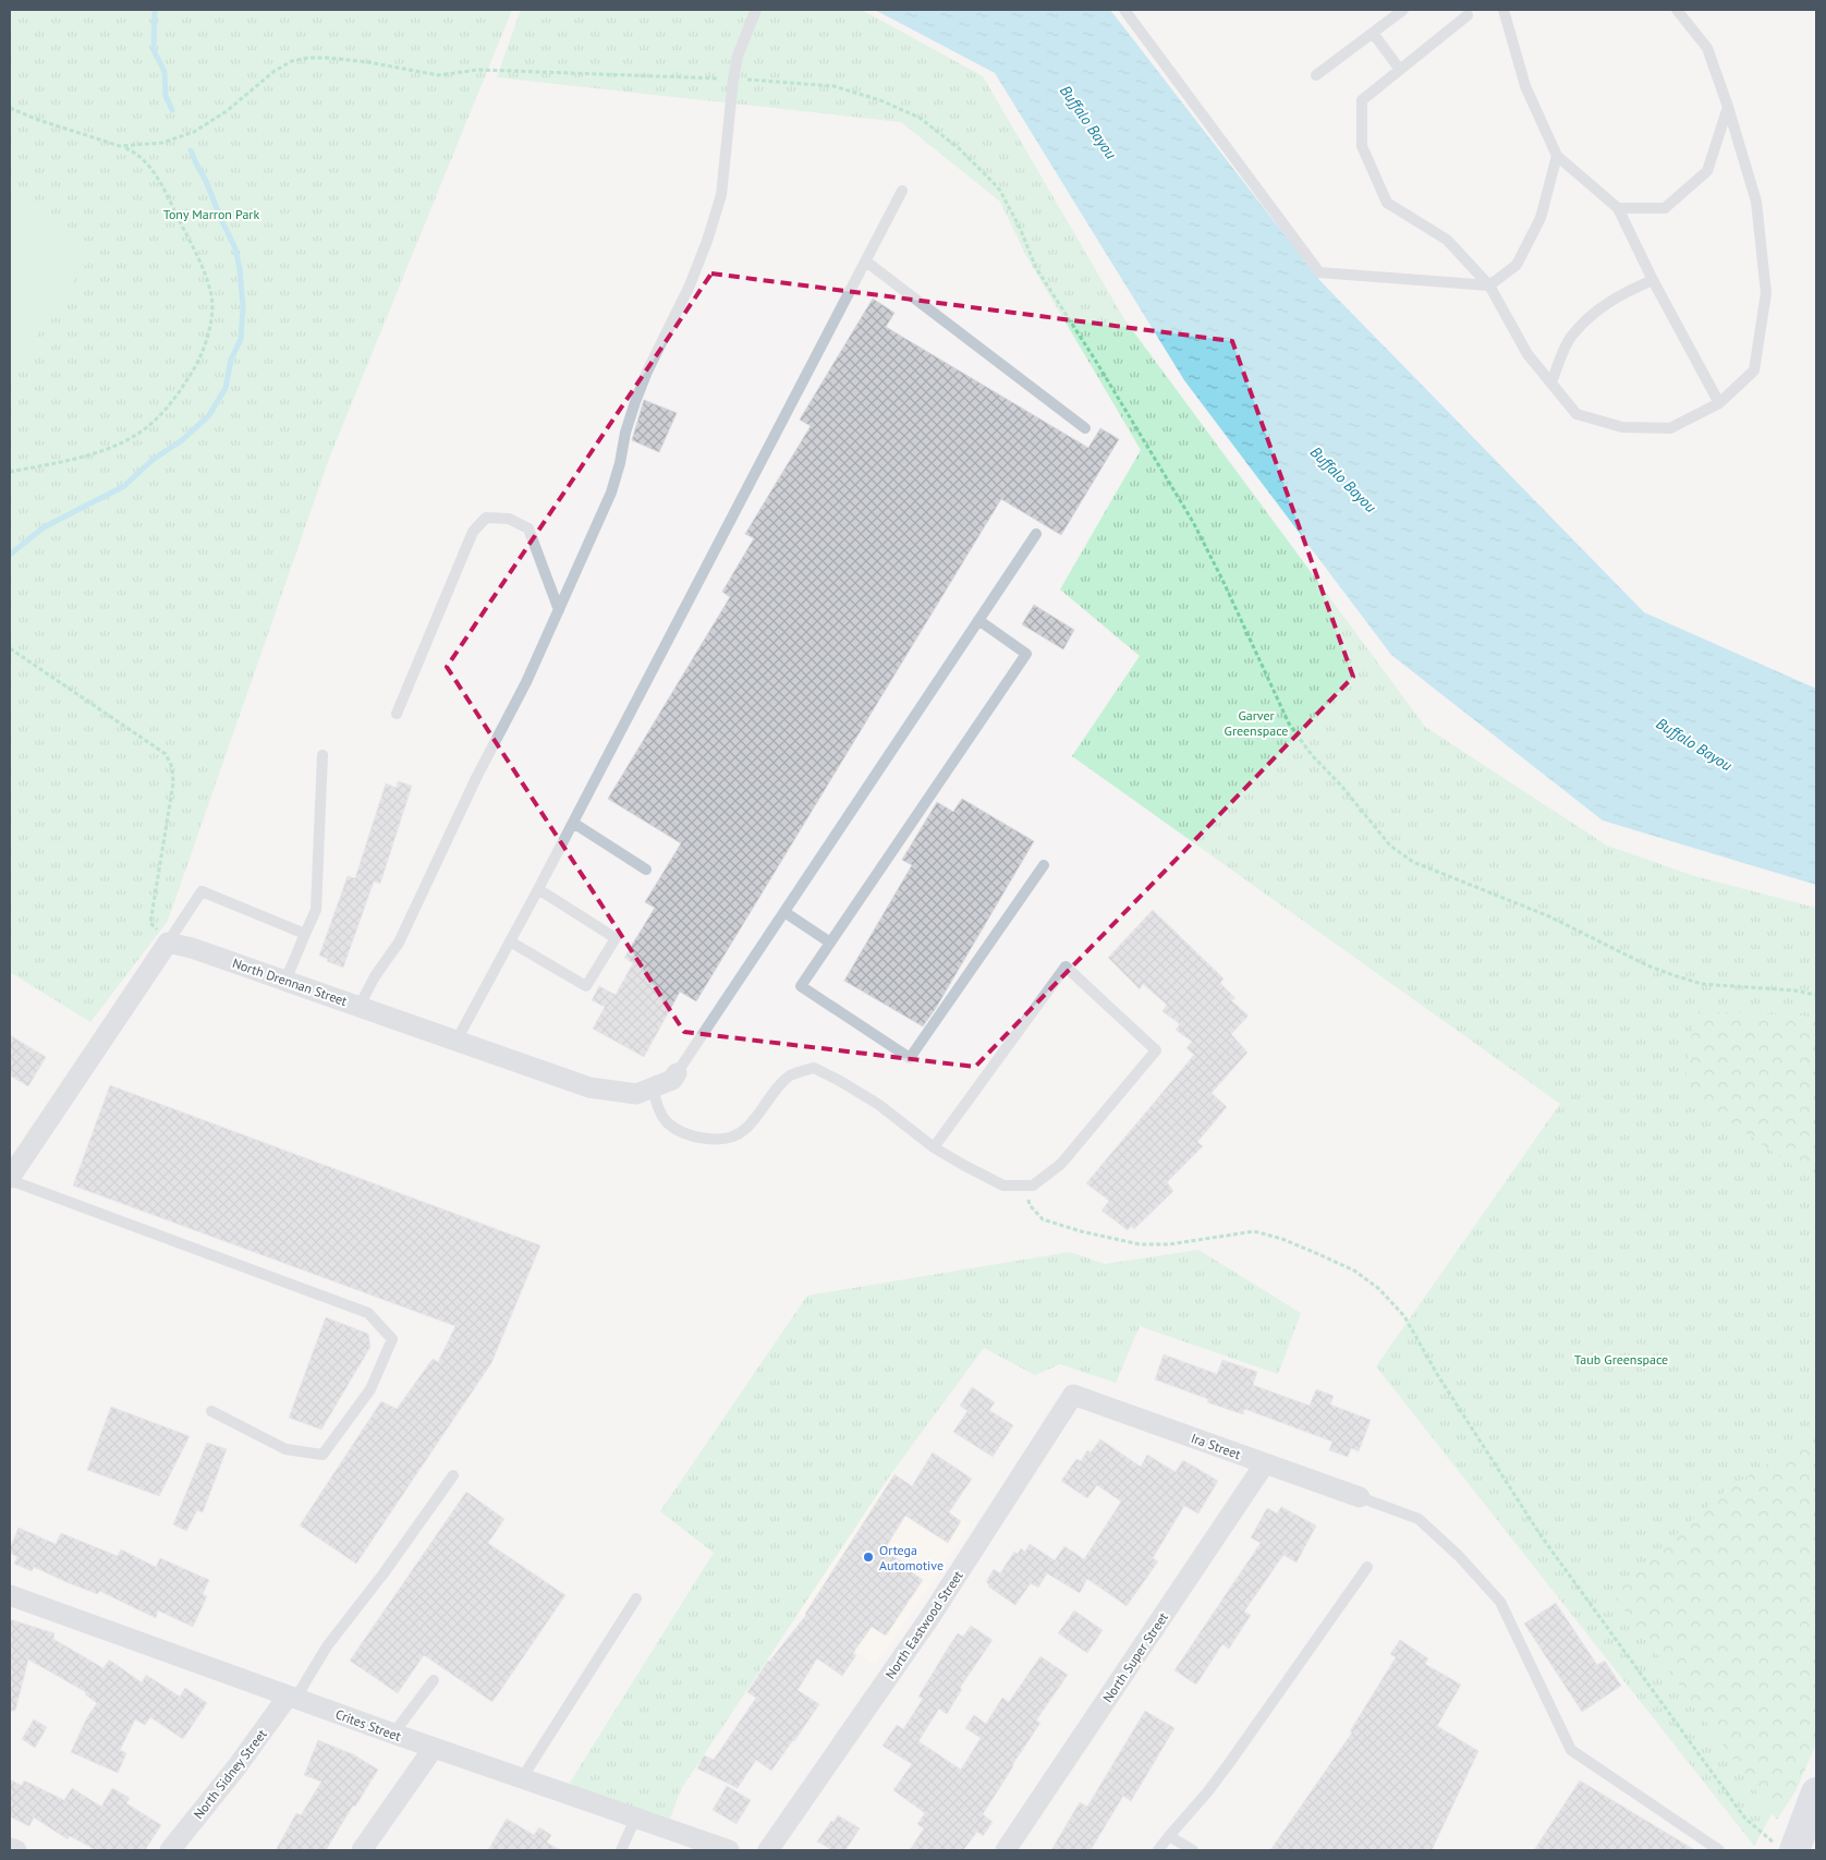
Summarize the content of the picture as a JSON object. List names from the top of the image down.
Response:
{
  "streets": {
    "street": [
      "North Drennan Street",
      "Ira Street",
      "North Eastwood Street",
      "North Super Street",
      "Crites Street",
      "North Sidney Street"
    ]
  },
  "crossings": [
    ["Ira Street", "North Eastwood Street"],
    ["Ira Street", "North Super Street"],
    ["Crites Street", "North Sidney Street"]
  ],
  "water": ["Buffalo Bayou"],
  "parks": ["Tony Marron Park", "Garver Greenspace", "Taub Greenspace"],
  "places": ["Ortega Automotive"]
}
